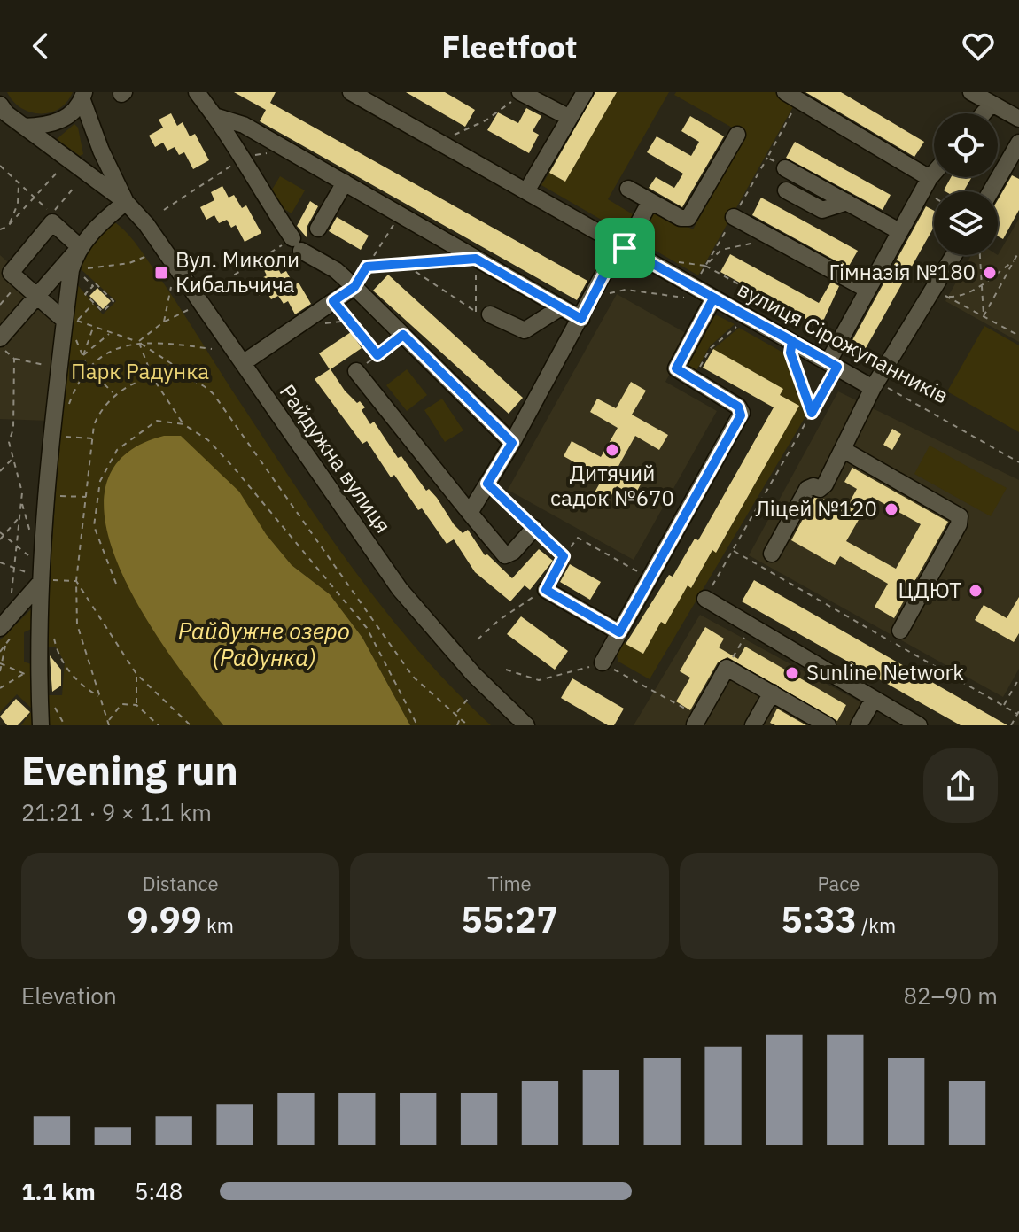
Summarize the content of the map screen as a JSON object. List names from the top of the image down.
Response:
{
  "streets": {
    "street": ["вулиця Сірожупанників", "Райдужна вулиця"]
  },
  "water": ["Райдужне озеро (Радунка)"],
  "parks": ["Парк Радунка"],
  "places": {
    "transit": ["Вул. Миколи Кибальчича"],
    "other": [
      "Гімназія №180",
      "Дитячий садок №670",
      "Ліцей №120",
      "ЦДЮТ",
      "Sunline Network"
    ]
  },
  "page": {
    "header": "Fleetfoot",
    "heading": ["Evening run", "21:21 · 9 × 1.1 km"],
    "stats": [
      ["Distance", "9.99 km"],
      ["Time", "55:27"],
      ["Pace", "5:33 /km"]
    ],
    "chart": ["Elevation", "82–90 m"],
    "list": [
      {
        "name": "1.1 km",
        "note": "5:48"
      }
    ]
  }
}
